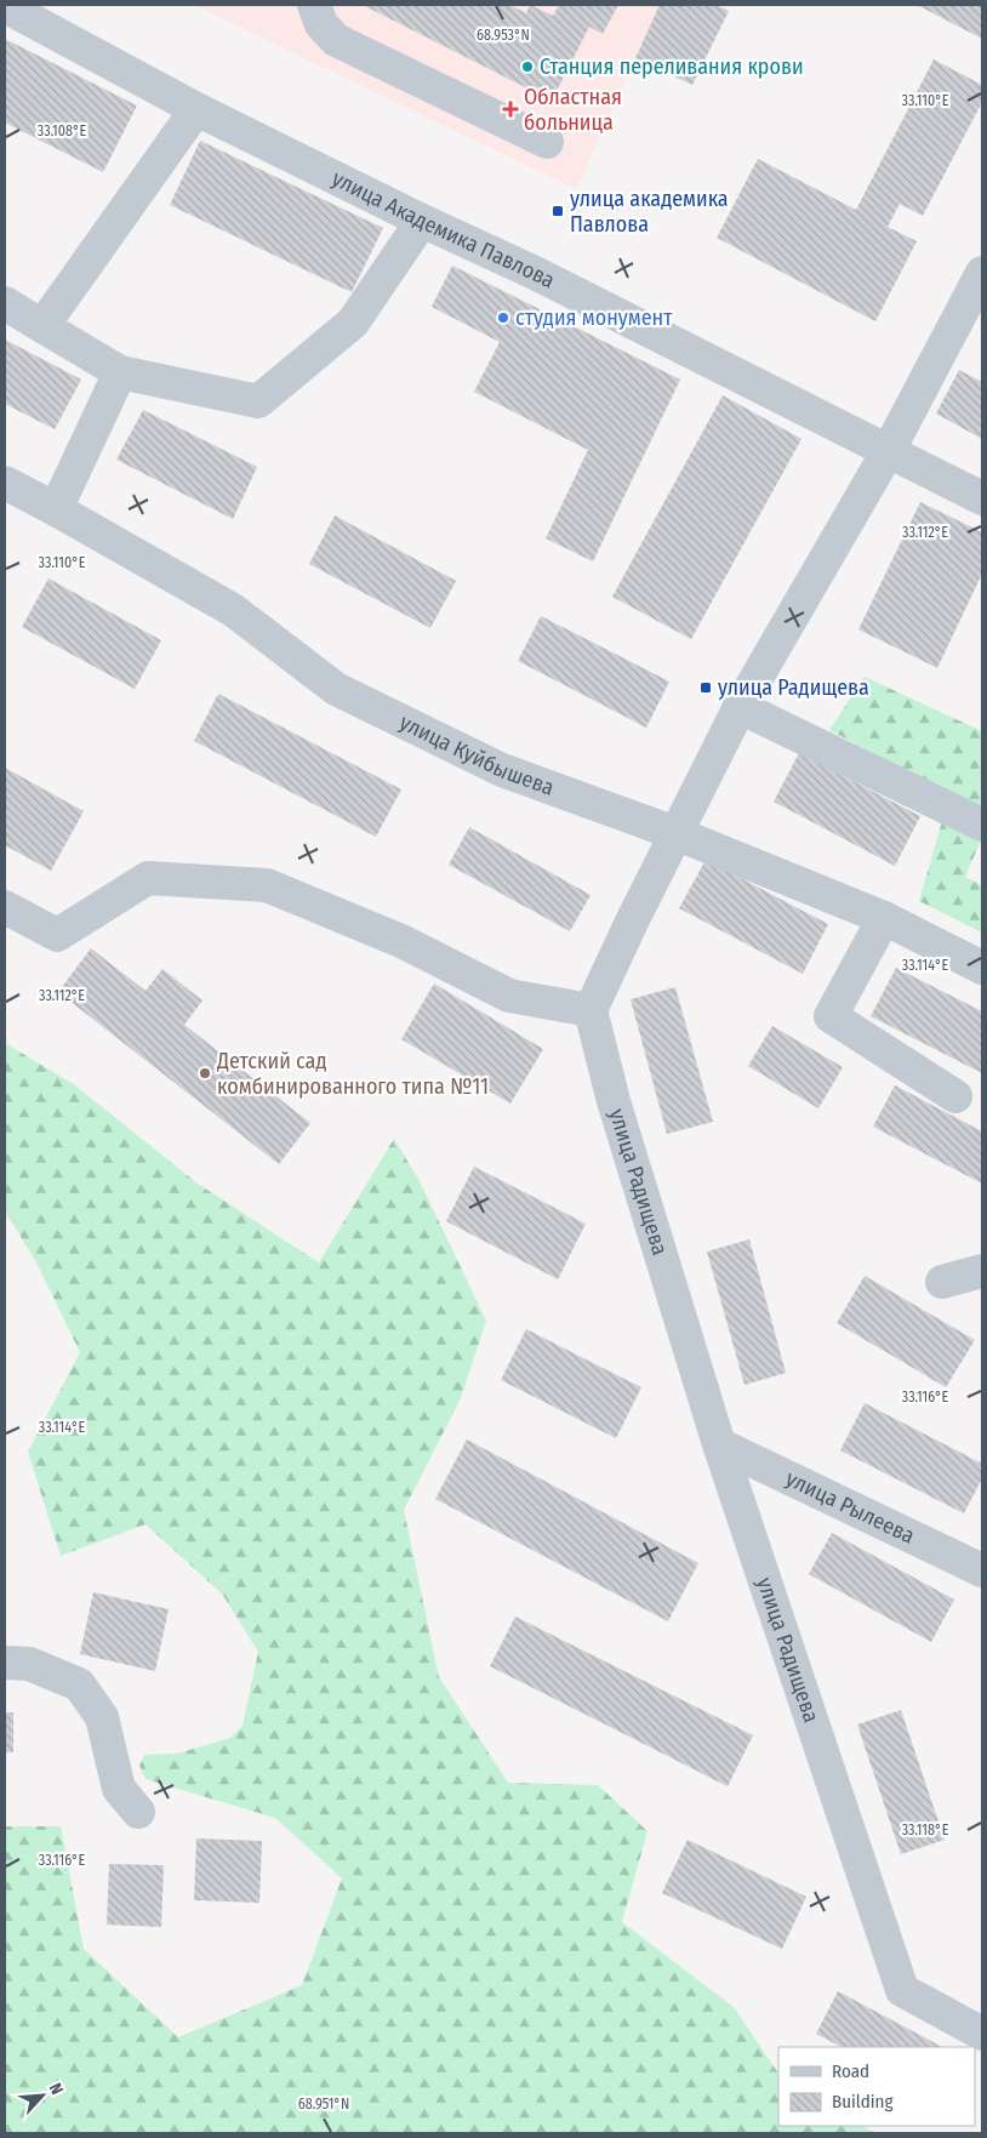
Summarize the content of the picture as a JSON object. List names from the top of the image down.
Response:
{
  "streets": {
    "street": [
      "улица Академика Павлова",
      "улица Куйбышева",
      "улица Радищева",
      "улица Рылеева"
    ]
  },
  "crossings": [
    ["улица Радищева", "улица Рылеева"]
  ],
  "places": {
    "other": ["Станция переливания крови", "студия монумент", "Детский сад комбинированного типа №11"],
    "health": ["Областная больница"],
    "transit": ["улица академика Павлова", "улица Радищева"]
  },
  "legend": ["Road", "Building"],
  "north": "top right",
  "coordinates": [
    "68.953°N",
    "33.110°E",
    "33.108°E",
    "33.112°E",
    "33.114°E",
    "33.116°E",
    "33.118°E",
    "68.951°N"
  ]
}
